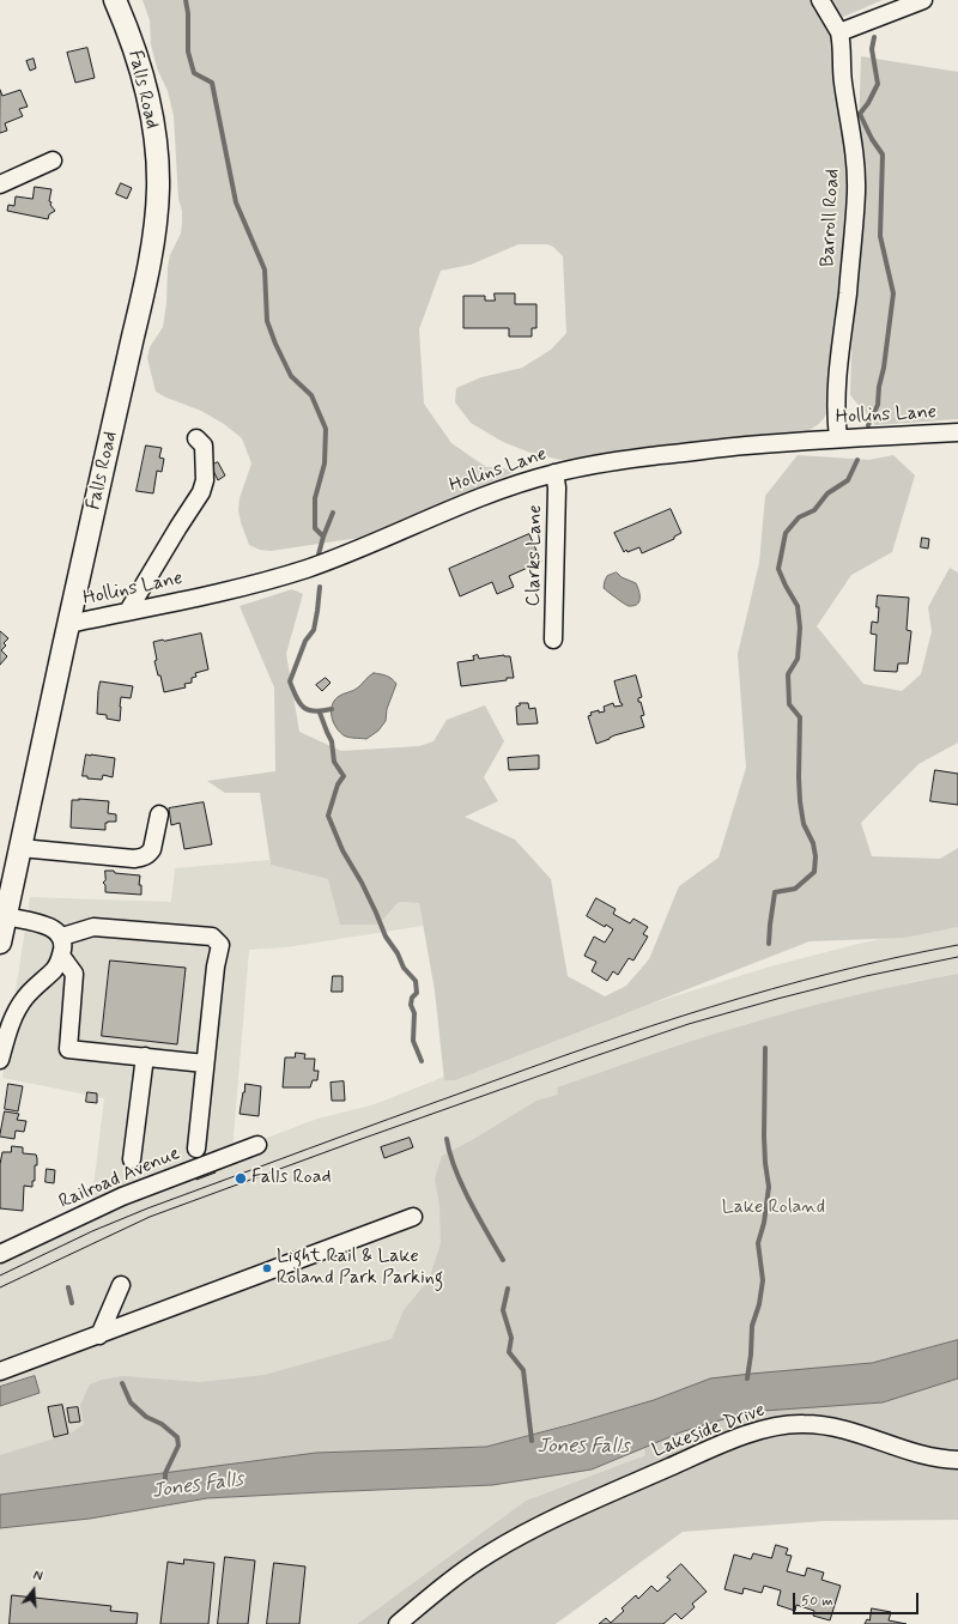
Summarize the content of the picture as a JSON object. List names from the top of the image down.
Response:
{
  "streets": {
    "main road": ["Falls Road"],
    "street": [
      "Barroll Road",
      "Hollins Lane",
      "Clarks Lane",
      "Railroad Avenue",
      "Lakeside Drive"
    ]
  },
  "crossings": [
    ["Falls Road", "Hollins Lane"],
    ["Barroll Road", "Hollins Lane"],
    ["Hollins Lane", "Clarks Lane"]
  ],
  "water": ["Jones Falls"],
  "parks": ["Lake Roland"],
  "places": ["Falls Road", "Light Rail & Lake Roland Park Parking"],
  "scale_bar": "50 m",
  "north": "top"
}
